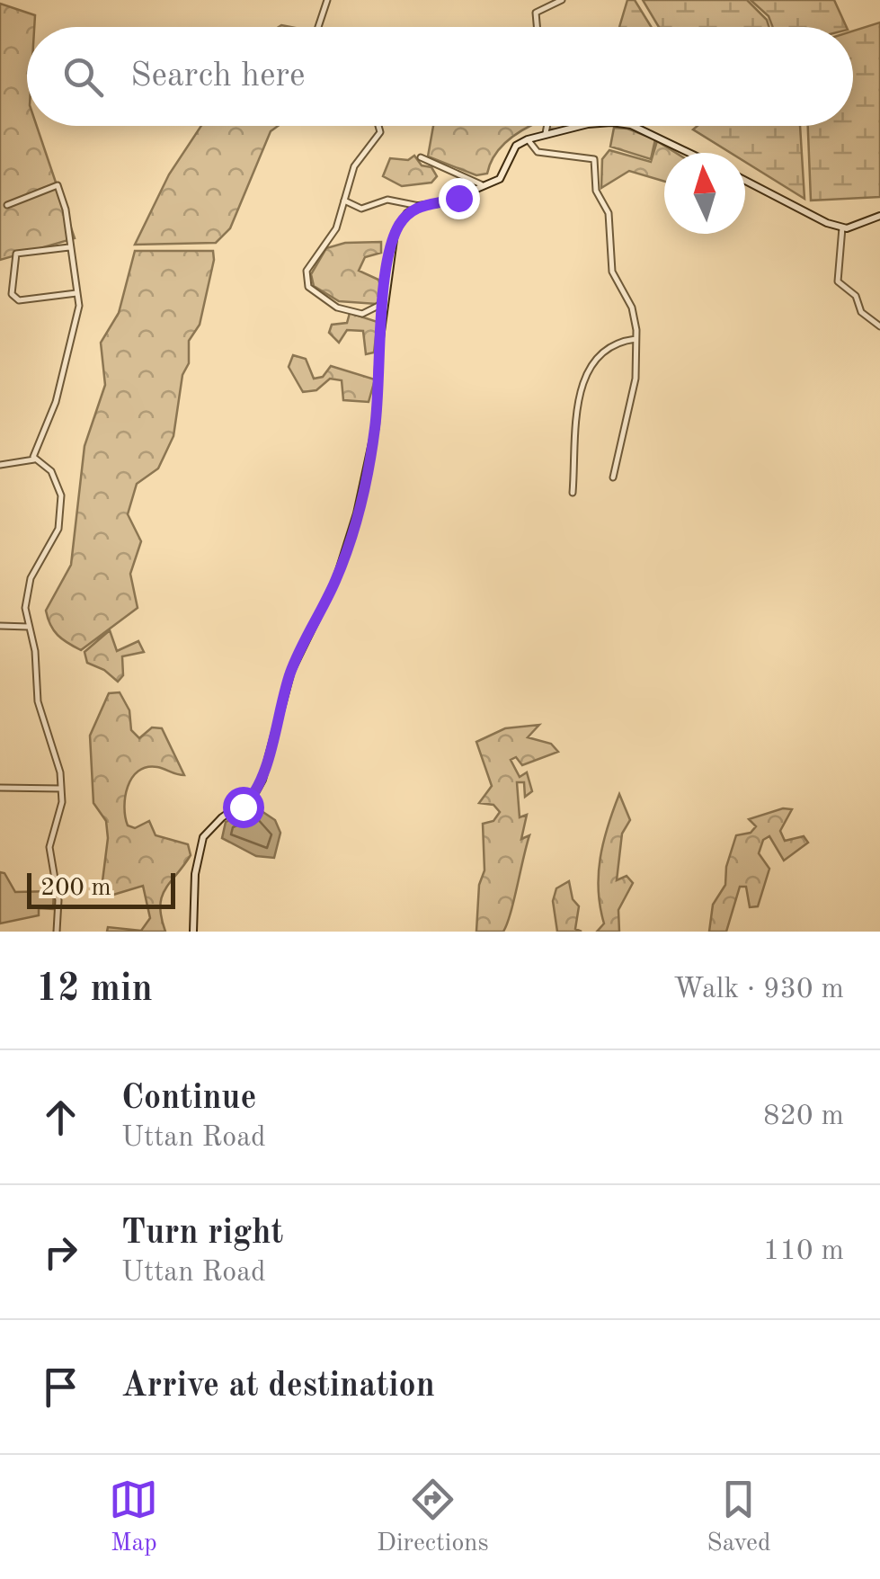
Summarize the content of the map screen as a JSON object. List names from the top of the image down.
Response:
{
  "scale_bar": "200 m",
  "north": "top",
  "page": {
    "search": "Search here",
    "scale": "200 m",
    "heading": ["12 min", "Walk · 930 m"],
    "list": [
      ["Continue", "Uttan Road", "820 m"],
      ["Turn right", "Uttan Road", "110 m"],
      "Arrive at destination"
    ],
    "nav": ["Map", "Directions", "Saved"]
  }
}
